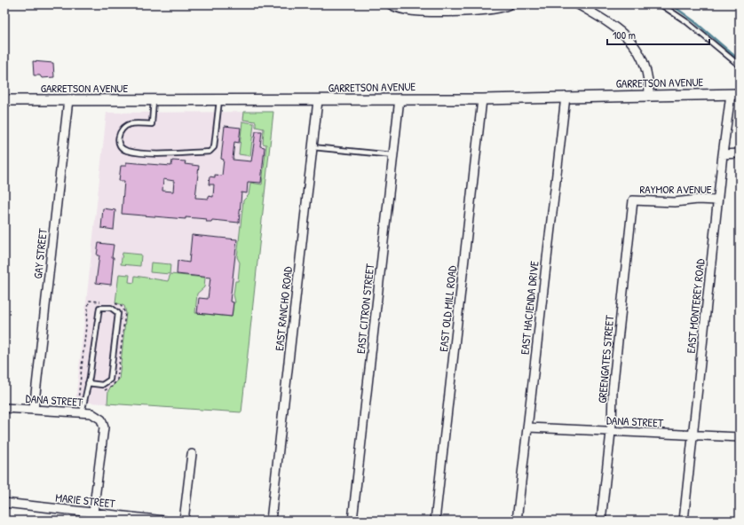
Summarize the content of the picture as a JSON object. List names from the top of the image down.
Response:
{
  "streets": {
    "street": [
      "GARRETSON AVENUE",
      "RAYMOR AVENUE",
      "GAY STREET",
      "EAST MONTEREY ROAD",
      "EAST HACIENDA DRIVE",
      "EAST RANCHO ROAD",
      "EAST CITRON STREET",
      "EAST OLD MILL ROAD",
      "GREENGATES STREET",
      "DANA STREET",
      "MARIE STREET"
    ]
  },
  "crossings": [
    ["GARRETSON AVENUE", "GAY STREET"],
    ["GARRETSON AVENUE", "EAST MONTEREY ROAD"],
    ["GARRETSON AVENUE", "EAST HACIENDA DRIVE"],
    ["GARRETSON AVENUE", "EAST RANCHO ROAD"],
    ["GARRETSON AVENUE", "EAST CITRON STREET"],
    ["GARRETSON AVENUE", "EAST OLD MILL ROAD"],
    ["RAYMOR AVENUE", "EAST MONTEREY ROAD"],
    ["RAYMOR AVENUE", "GREENGATES STREET"],
    ["GAY STREET", "DANA STREET"],
    ["EAST MONTEREY ROAD", "DANA STREET"],
    ["EAST HACIENDA DRIVE", "DANA STREET"],
    ["GREENGATES STREET", "DANA STREET"],
    ["DANA STREET", "MARIE STREET"]
  ],
  "scale_bar": "100 m"
}
